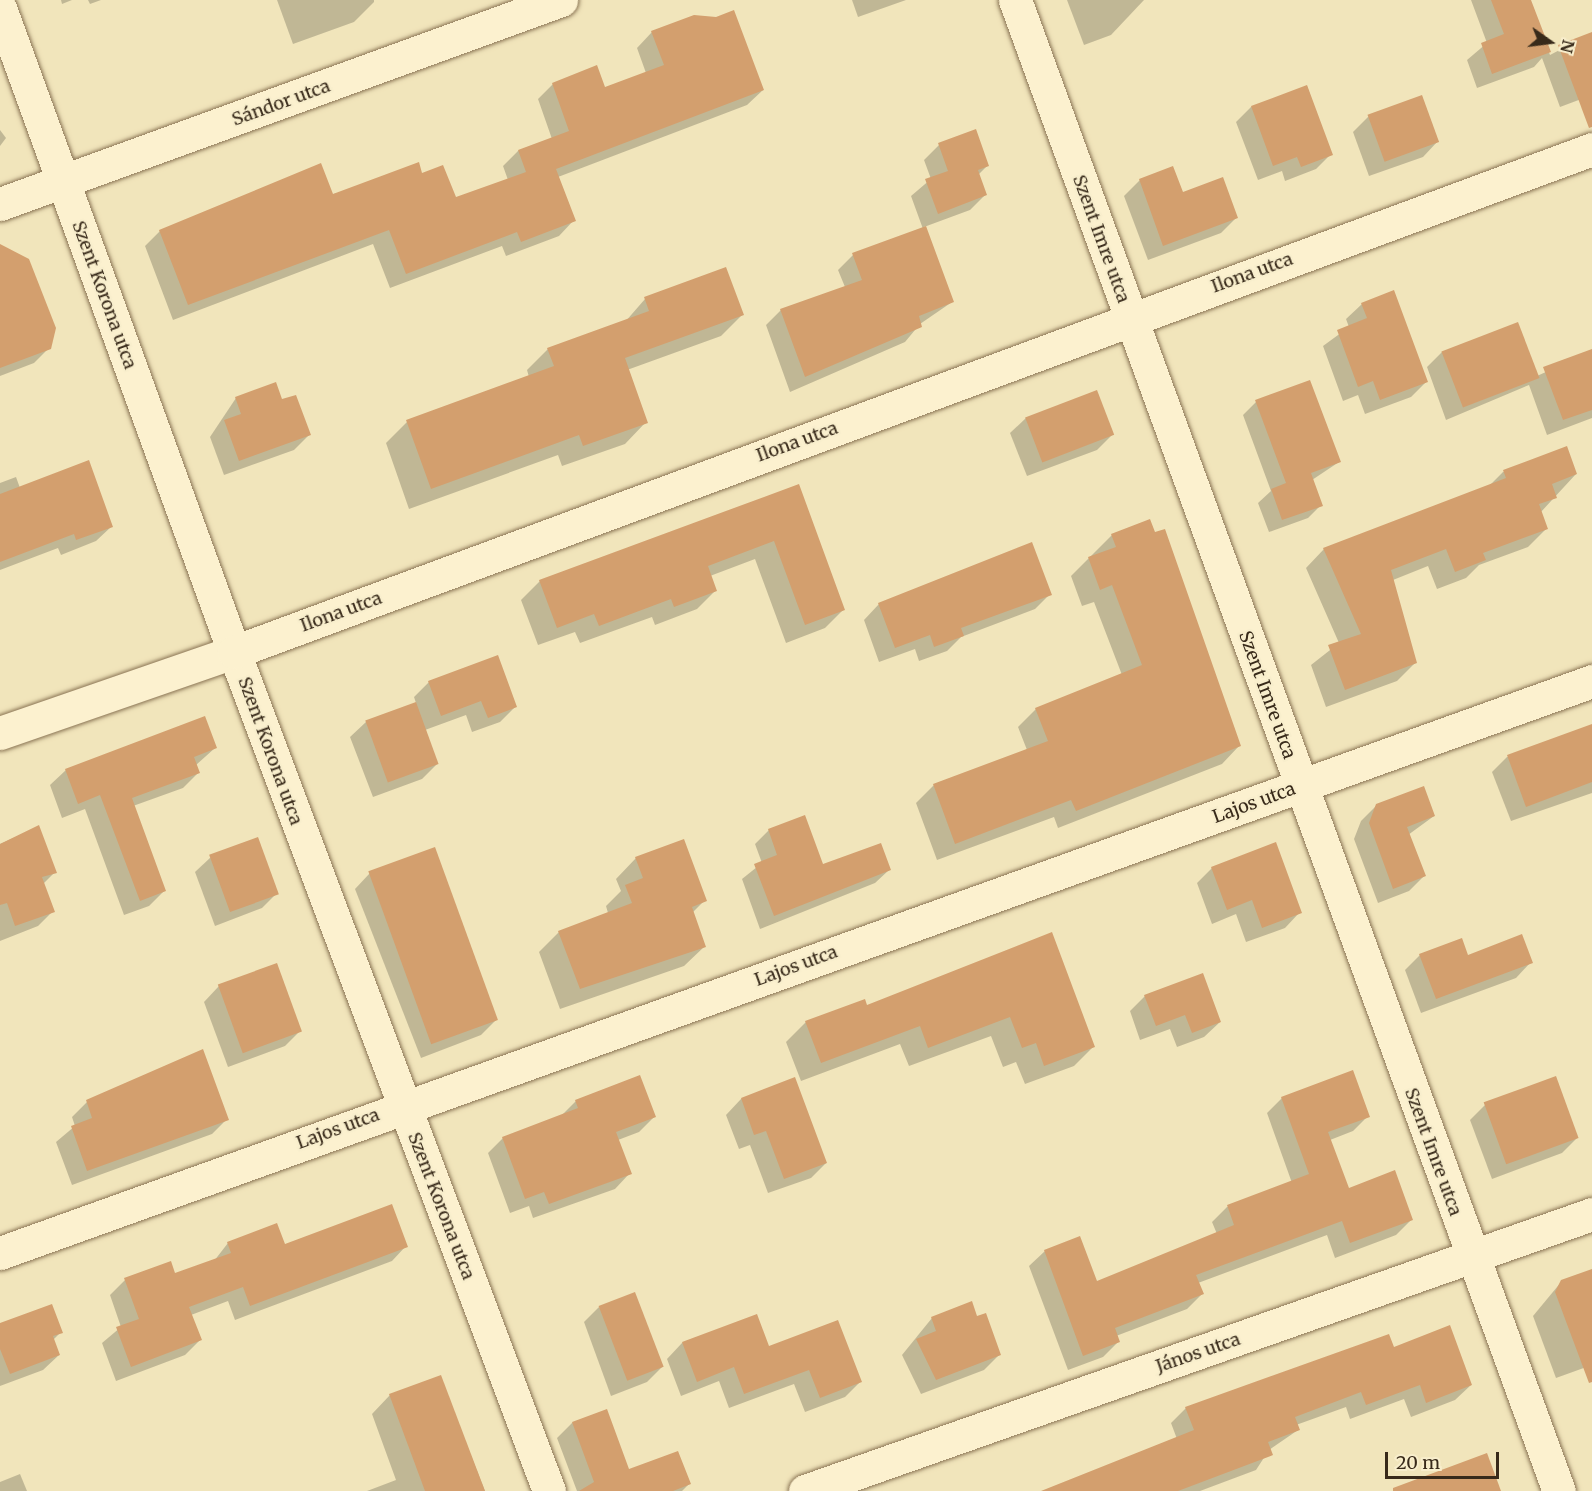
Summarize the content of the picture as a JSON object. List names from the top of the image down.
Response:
{
  "streets": {
    "street": [
      "Sándor utca",
      "Szent Imre utca",
      "Ilona utca",
      "Szent Korona utca",
      "Lajos utca",
      "János utca"
    ]
  },
  "crossings": [
    ["Sándor utca", "Szent Korona utca"],
    ["Szent Imre utca", "Ilona utca"],
    ["Szent Imre utca", "Lajos utca"],
    ["Szent Imre utca", "János utca"],
    ["Ilona utca", "Szent Korona utca"],
    ["Szent Korona utca", "Lajos utca"]
  ],
  "scale_bar": "20 m",
  "north": "right"
}
